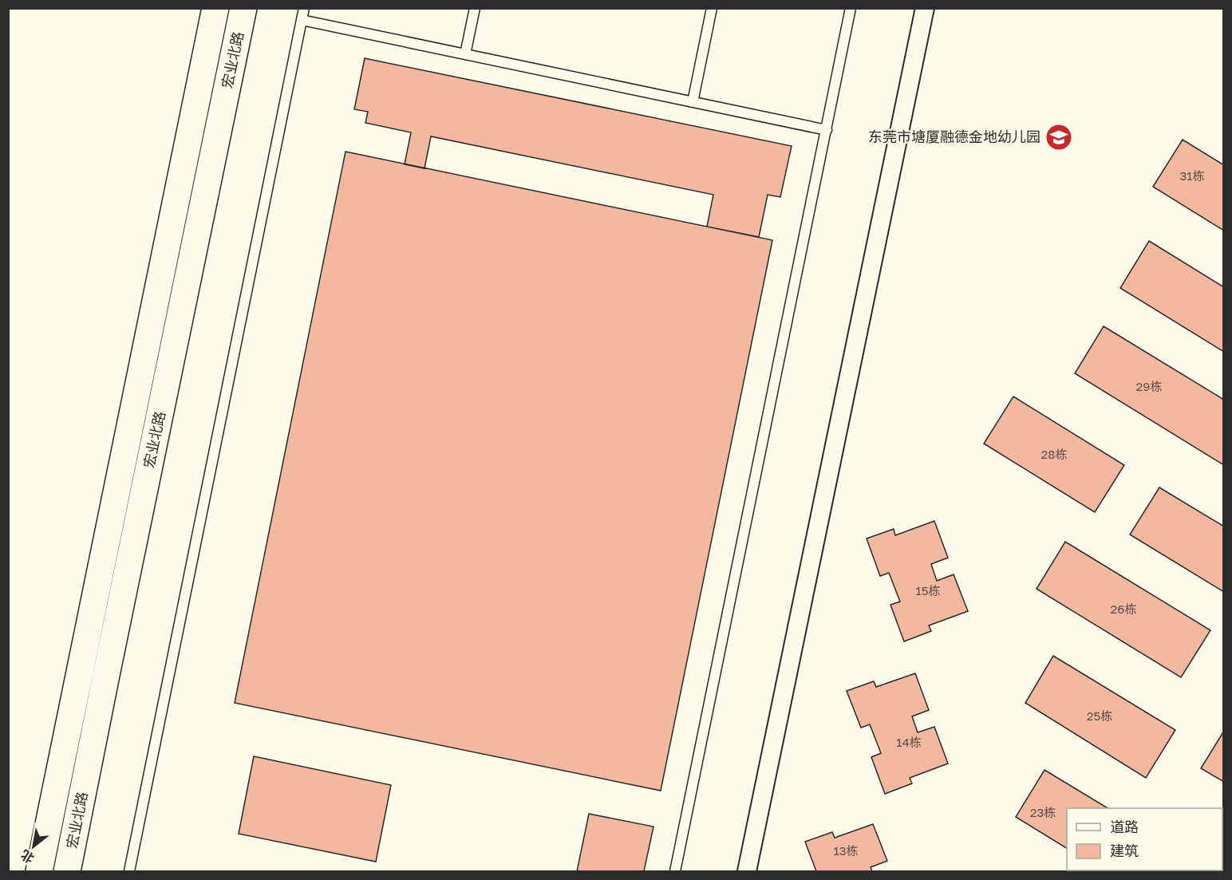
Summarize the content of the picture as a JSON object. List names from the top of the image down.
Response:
{
  "streets": {
    "main road": ["宏业北路"]
  },
  "places": {
    "school or university": ["东莞市塘厦融德金地幼儿园"]
  },
  "house_numbers": [
    "31栋",
    "29栋",
    "28栋",
    "15栋",
    "26栋",
    "25栋",
    "14栋",
    "23栋",
    "13栋"
  ],
  "legend": ["道路", "建筑"],
  "north": "bottom left"
}
